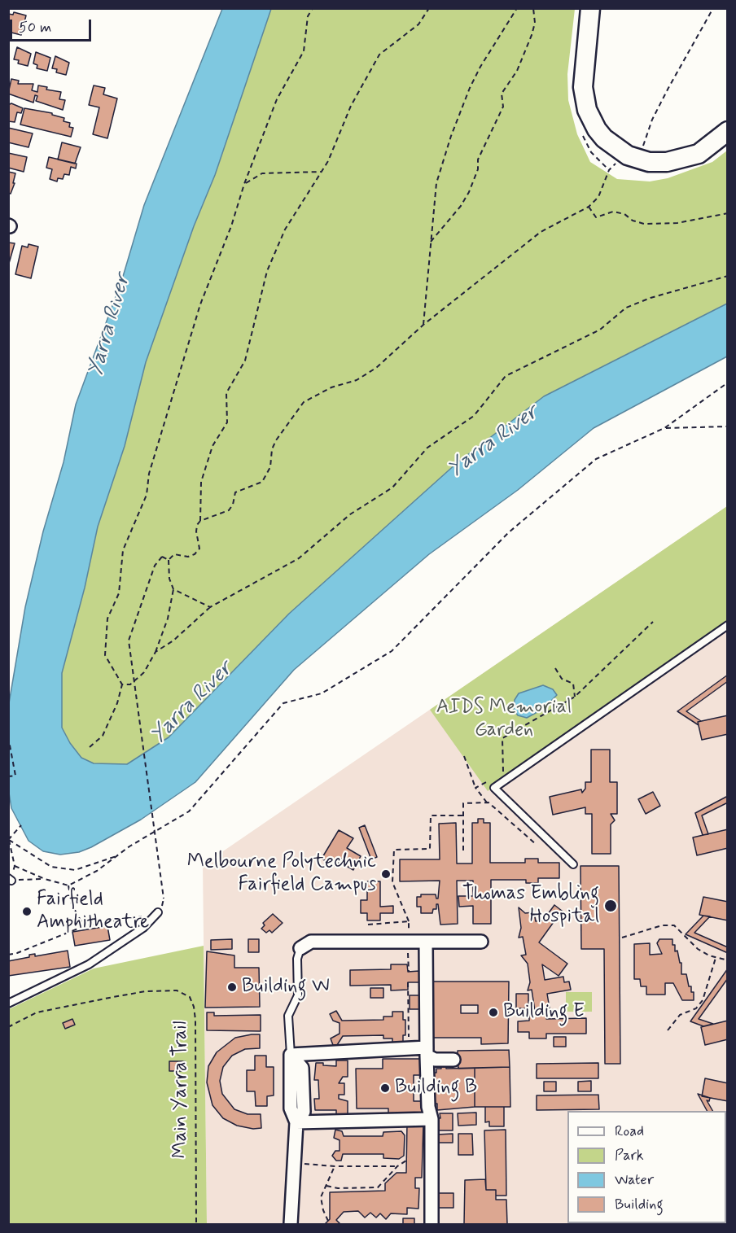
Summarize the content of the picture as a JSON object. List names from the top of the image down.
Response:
{
  "streets": {
    "path": ["Main Yarra Trail"]
  },
  "water": ["Yarra River"],
  "parks": ["AIDS Memorial Garden"],
  "places": [
    "Melbourne Polytechnic Fairfield Campus",
    "Thomas Embling Hospital",
    "Fairfield Amphitheatre",
    "Building W",
    "Building E",
    "Building B"
  ],
  "legend": [
    "Road",
    "Park",
    "Water",
    "Building"
  ],
  "scale_bar": "50 m"
}
